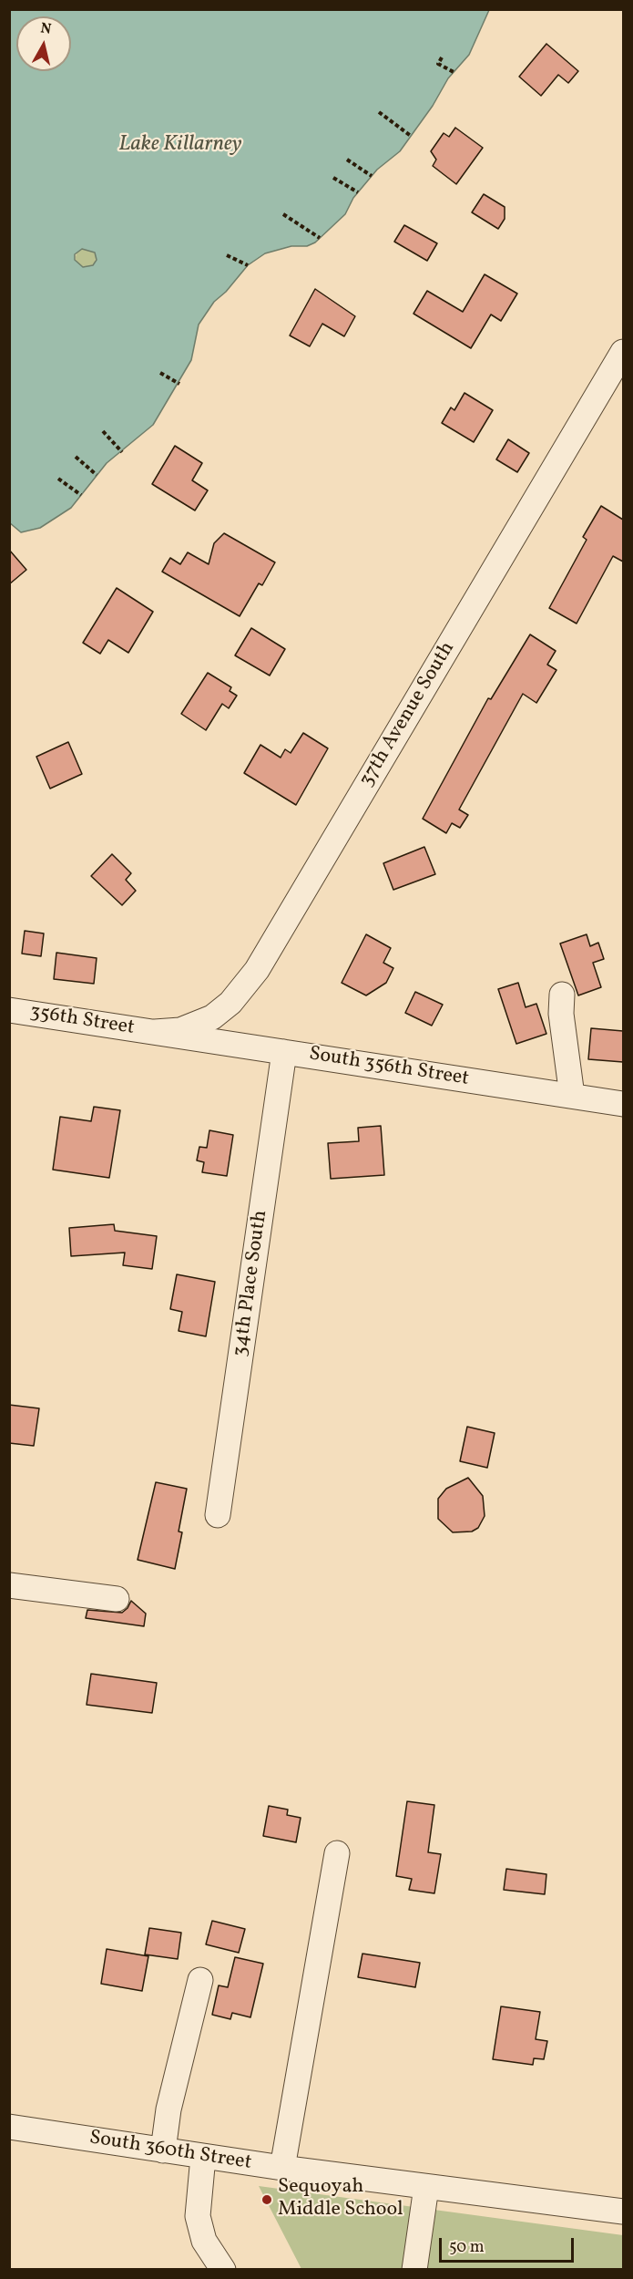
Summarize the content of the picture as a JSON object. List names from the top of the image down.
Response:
{
  "streets": {
    "street": [
      "37th Avenue South",
      "356th Street",
      "South 356th Street",
      "34th Place South",
      "South 360th Street"
    ]
  },
  "crossings": [
    ["37th Avenue South", "356th Street"],
    ["37th Avenue South", "South 356th Street"],
    ["356th Street", "South 356th Street"],
    ["South 356th Street", "34th Place South"]
  ],
  "water": ["Lake Killarney"],
  "places": ["Sequoyah Middle School"],
  "scale_bar": "50 m",
  "north": "top"
}
